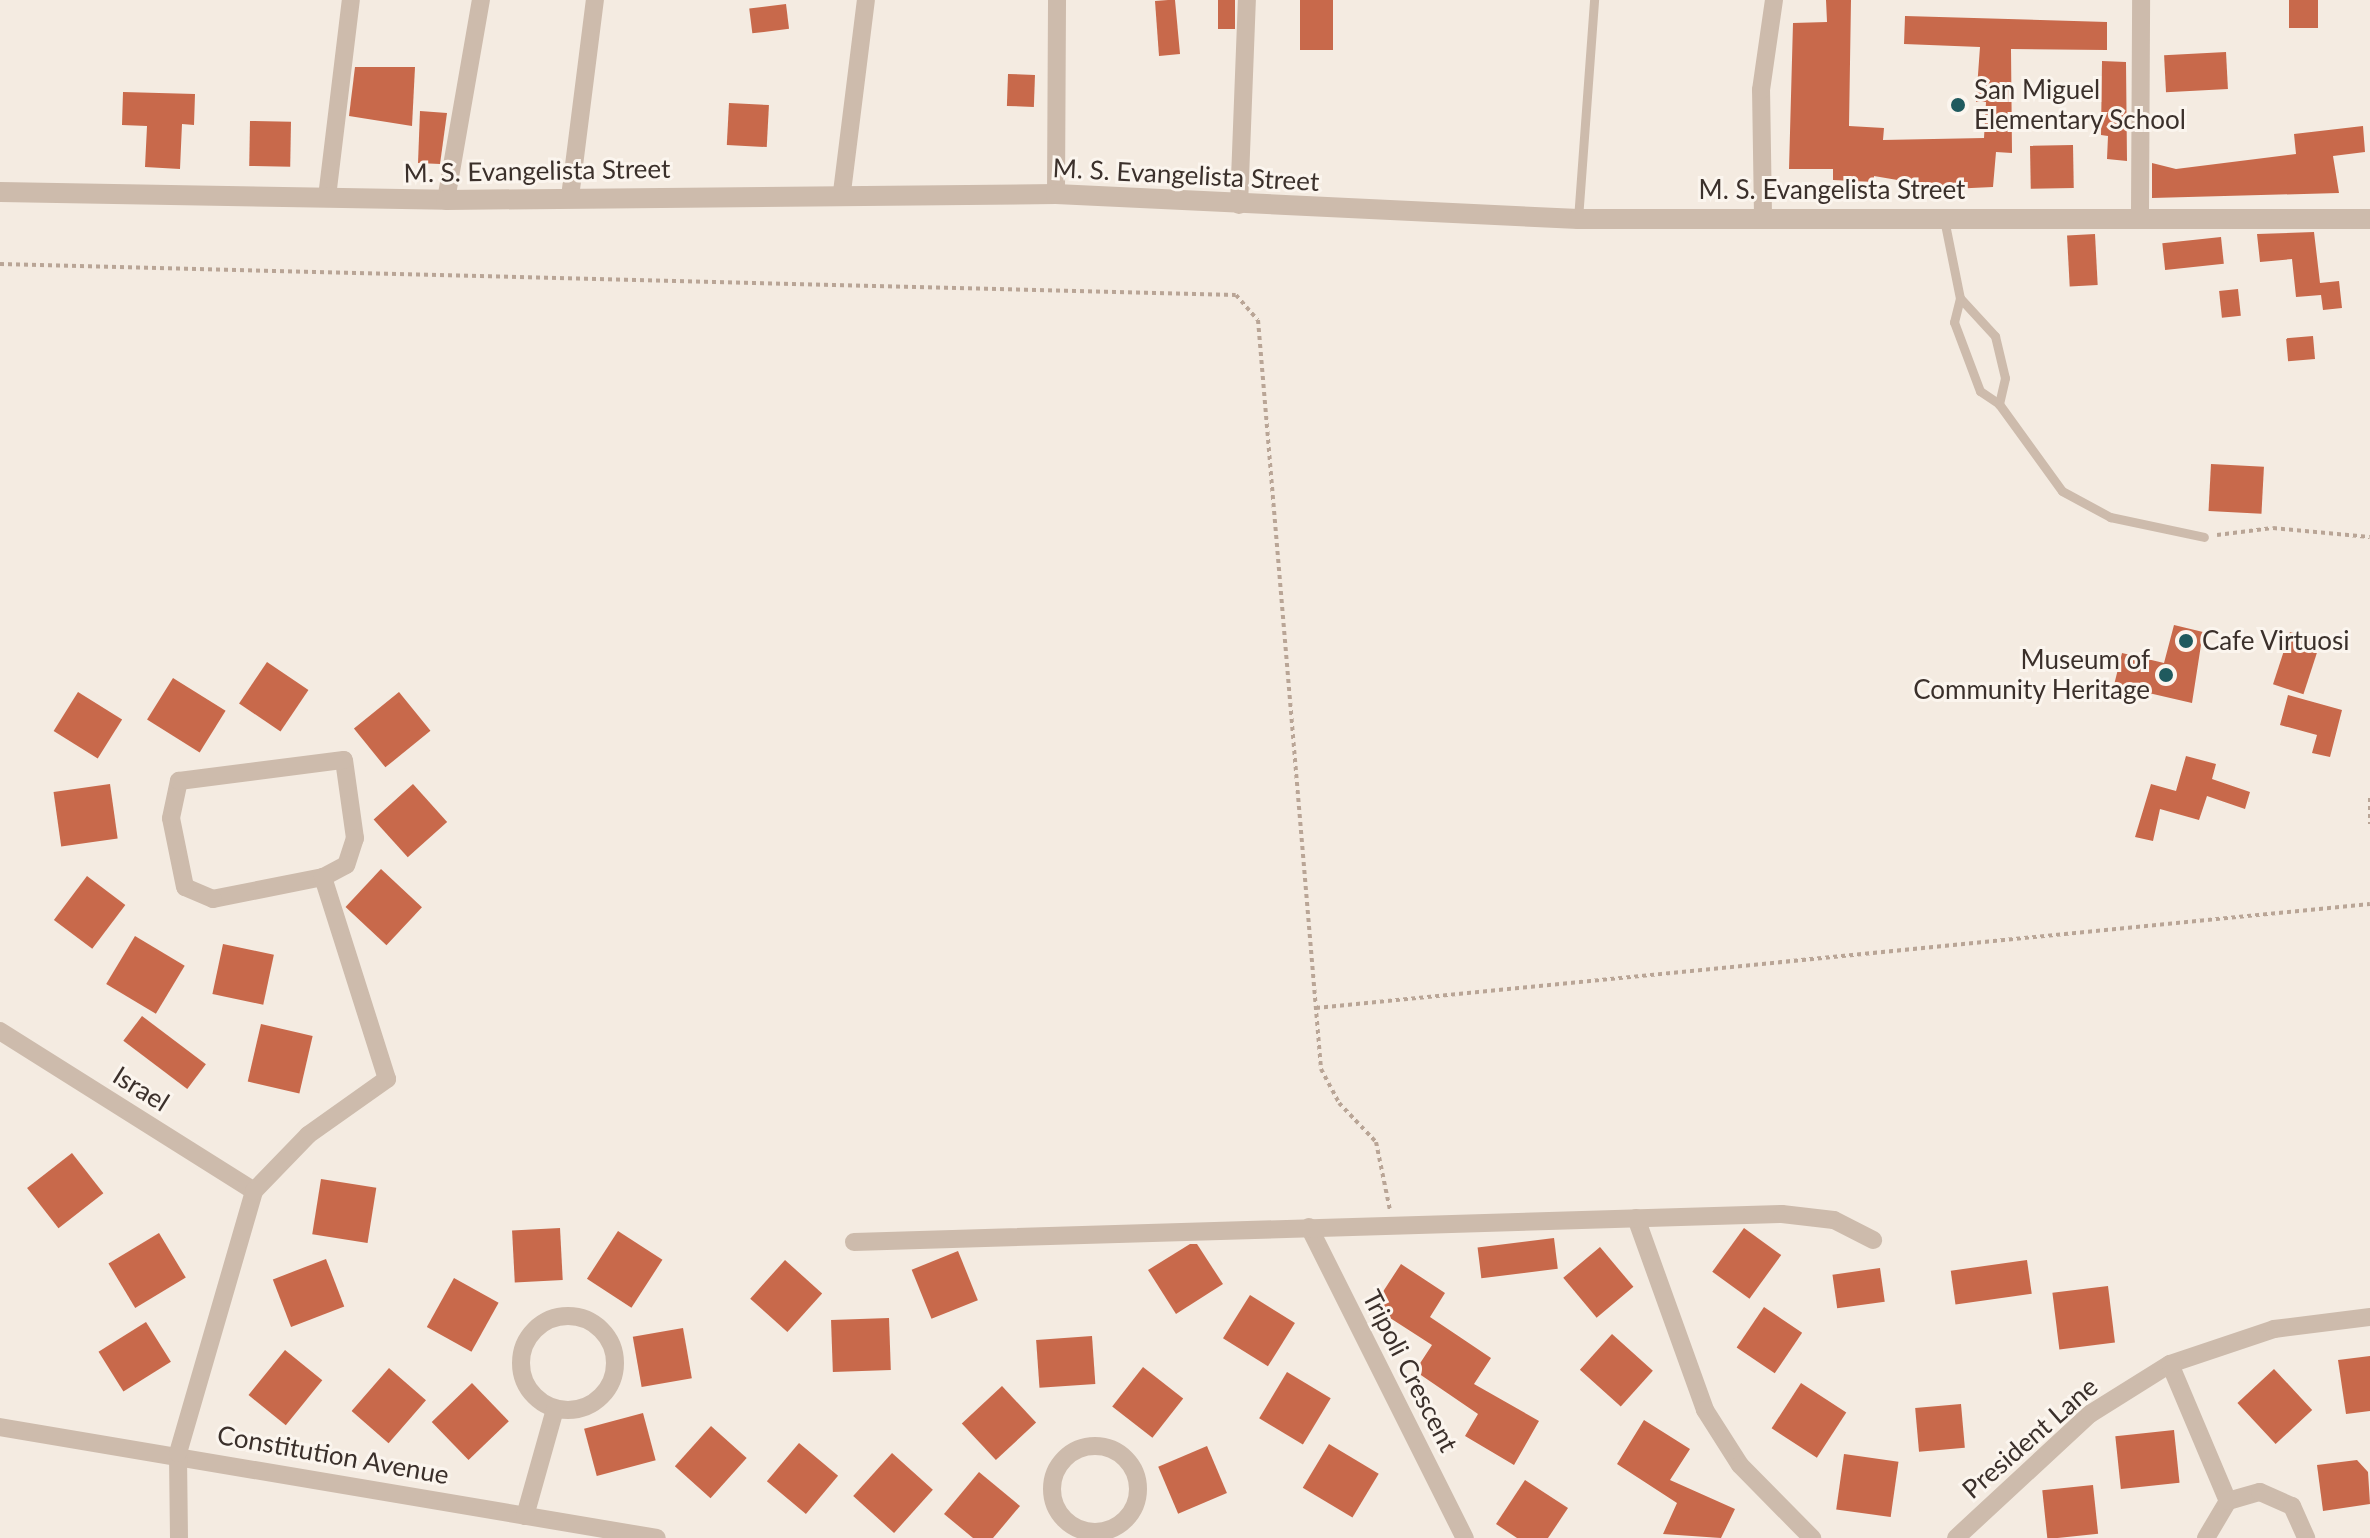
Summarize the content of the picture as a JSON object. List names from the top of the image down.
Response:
{
  "streets": {
    "street": [
      "M. S. Evangelista Street",
      "Israel",
      "Tripoli Crescent",
      "President Lane",
      "Constitution Avenue"
    ]
  },
  "places": ["San Miguel Elementary School", "Cafe Virtuosi", "Museum of Community Heritage"]
}
